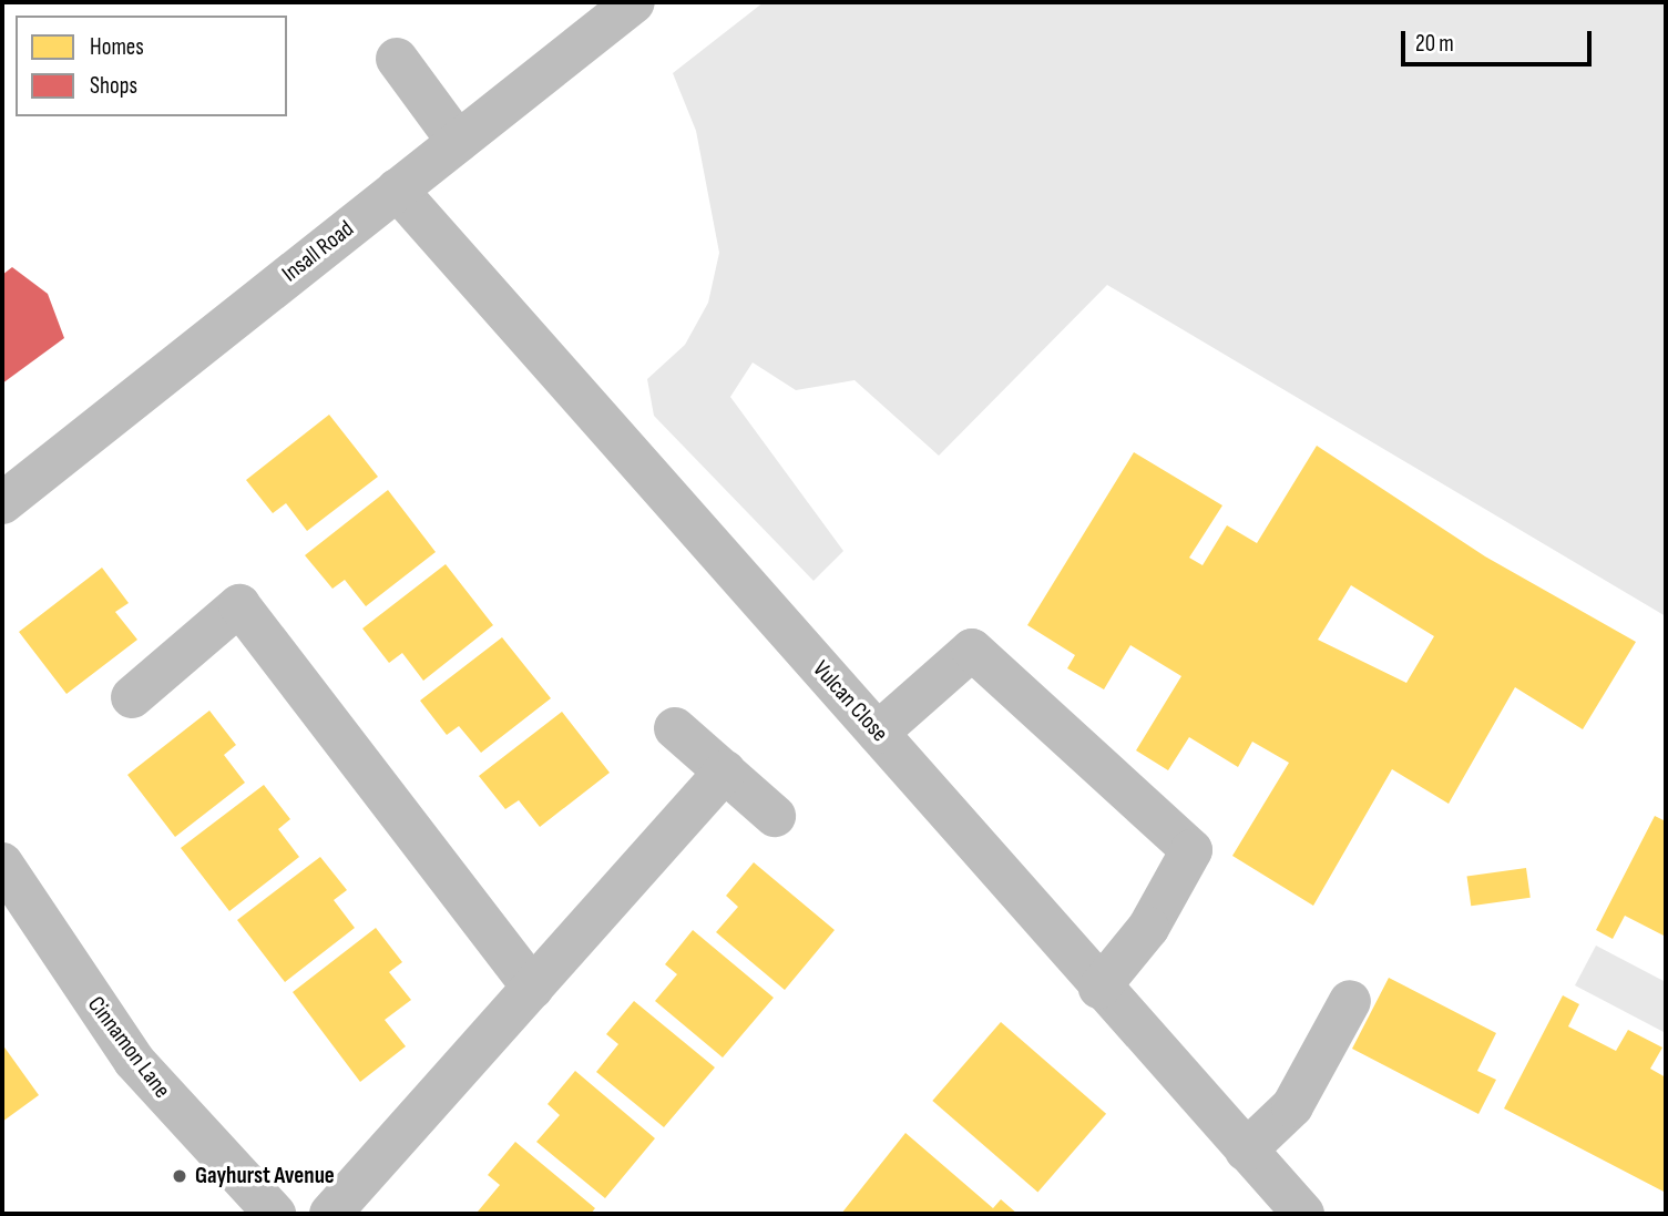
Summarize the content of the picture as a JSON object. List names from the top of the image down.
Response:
{
  "streets": {
    "street": ["Insall Road", "Vulcan Close", "Cinnamon Lane"]
  },
  "crossings": [
    ["Insall Road", "Vulcan Close"]
  ],
  "places": ["Gayhurst Avenue"],
  "legend": ["Homes", "Shops"],
  "scale_bar": "20 m"
}
